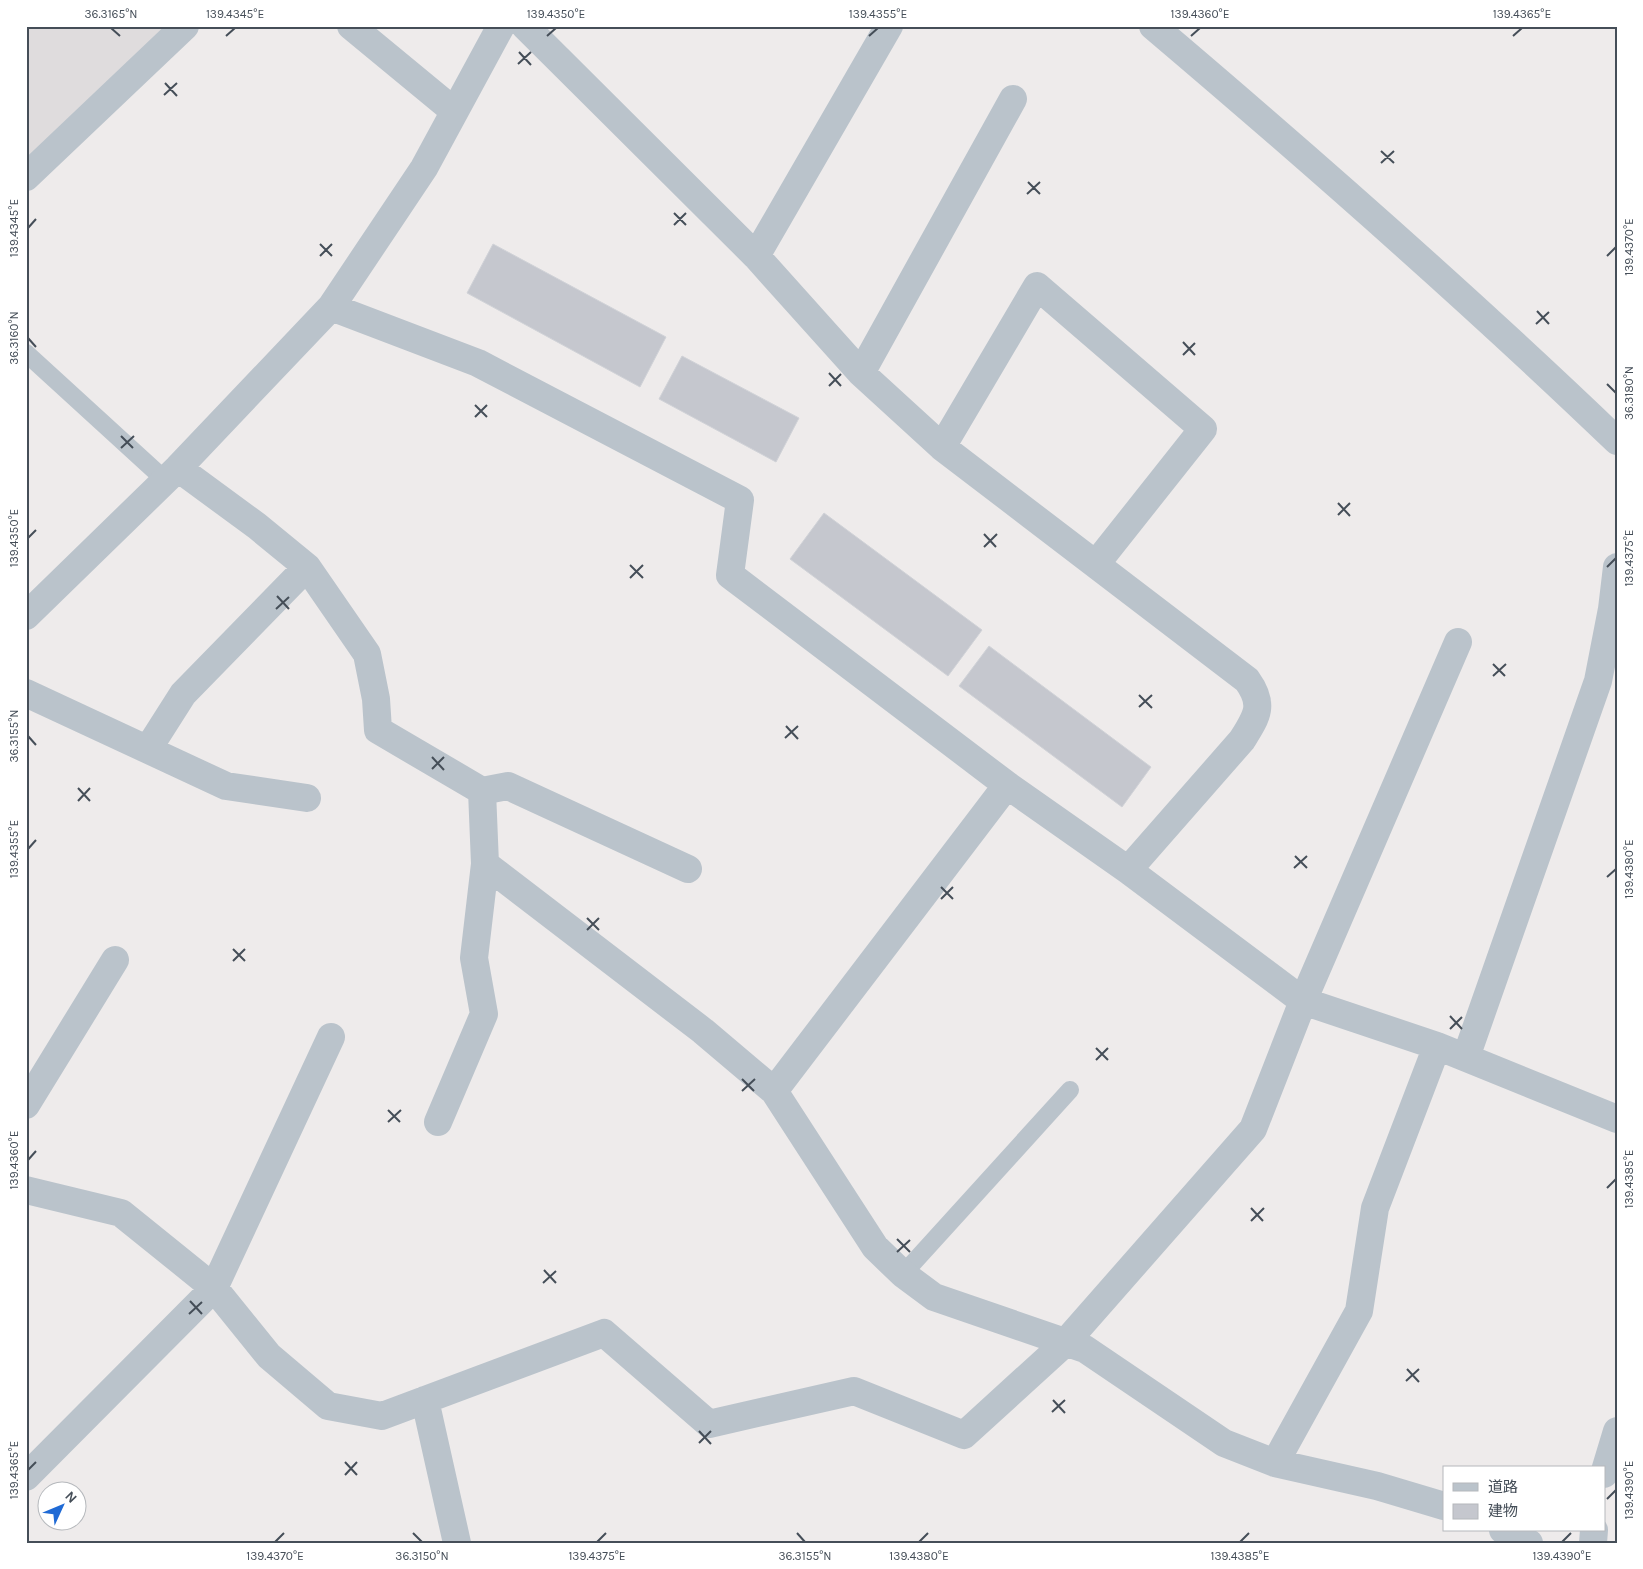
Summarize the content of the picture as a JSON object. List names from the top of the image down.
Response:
{
  "legend": ["道路", "建物"],
  "north": "top right",
  "coordinates": [
    "36.3165°N",
    "139.4345°E",
    "139.4350°E",
    "139.4355°E",
    "139.4360°E",
    "139.4365°E",
    "139.4370°E",
    "36.3160°N",
    "36.3180°N",
    "139.4375°E",
    "36.3155°N",
    "139.4380°E",
    "139.4385°E",
    "139.4390°E",
    "36.3150°N"
  ]
}
